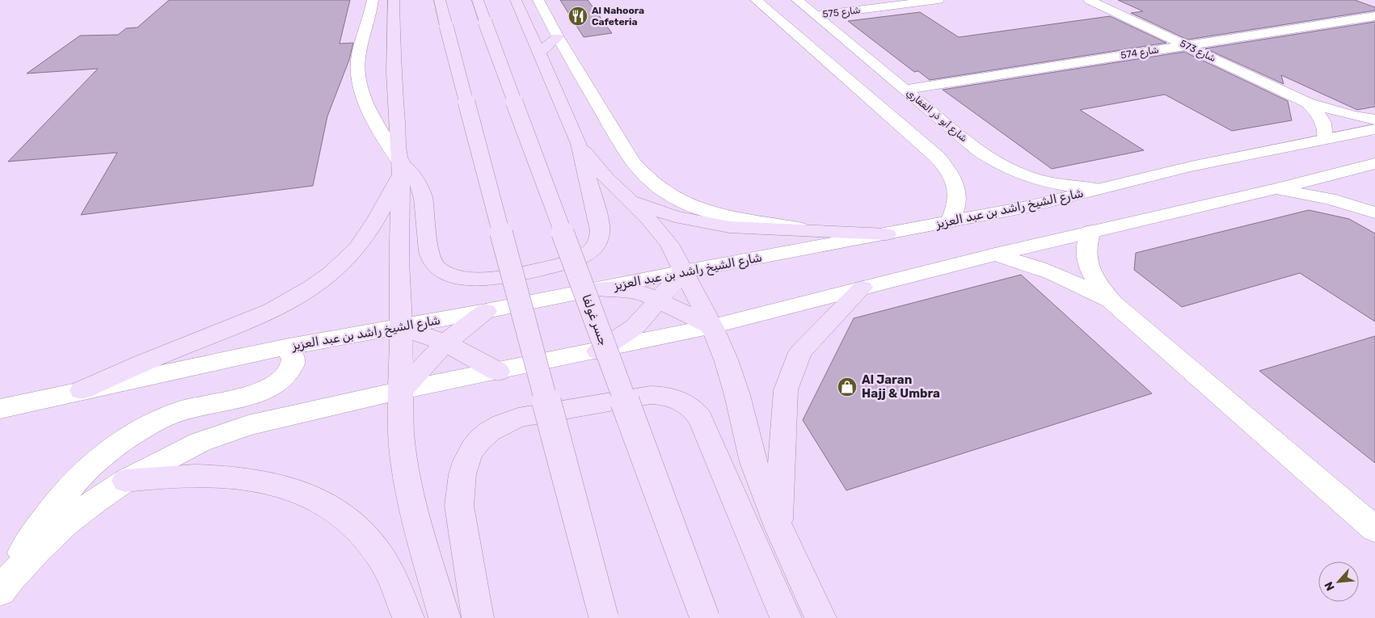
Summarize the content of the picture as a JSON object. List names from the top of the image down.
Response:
{
  "streets": {
    "main road": ["جسر غولفا"],
    "street": [
      "شارع 575",
      "شارع 573",
      "شارع 574",
      "شارع أبو ذر الغفاري",
      "شارع الشيخ راشد بن عبد العزيز"
    ]
  },
  "crossings": [
    ["شارع 575", "شارع أبو ذر الغفاري"],
    ["شارع 573", "شارع 574"],
    ["شارع 573", "شارع الشيخ راشد بن عبد العزيز"],
    ["شارع 574", "شارع أبو ذر الغفاري"],
    ["شارع أبو ذر الغفاري", "شارع الشيخ راشد بن عبد العزيز"]
  ],
  "places": {
    "restaurant": ["Al Nahoora Cafeteria"],
    "shop": ["Al Jaran Hajj & Umbra"]
  },
  "north": "bottom left"
}
